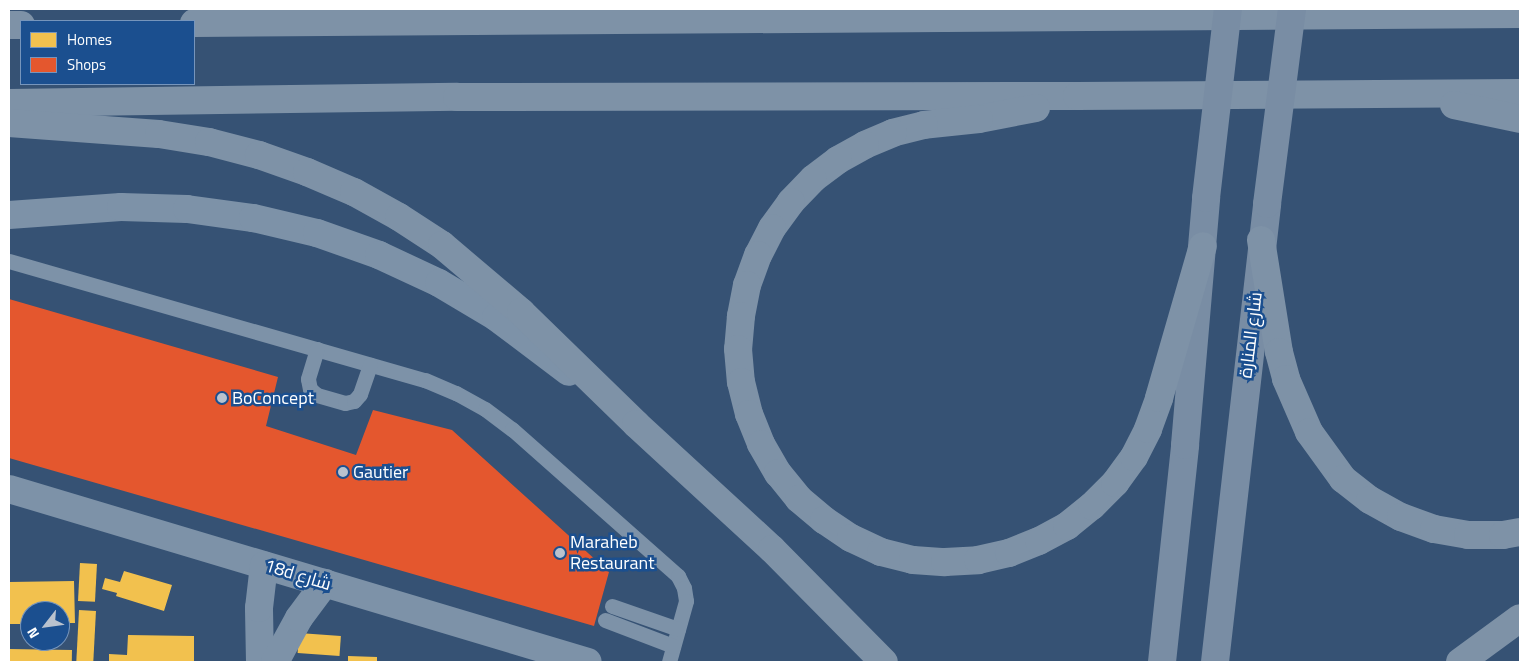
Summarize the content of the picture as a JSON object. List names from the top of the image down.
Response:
{
  "streets": {
    "main road": ["شارع المنارة"],
    "street": ["18d شارع"]
  },
  "places": ["BoConcept", "Gautier", "Maraheb Restaurant"],
  "legend": ["Homes", "Shops"],
  "north": "bottom left"
}
